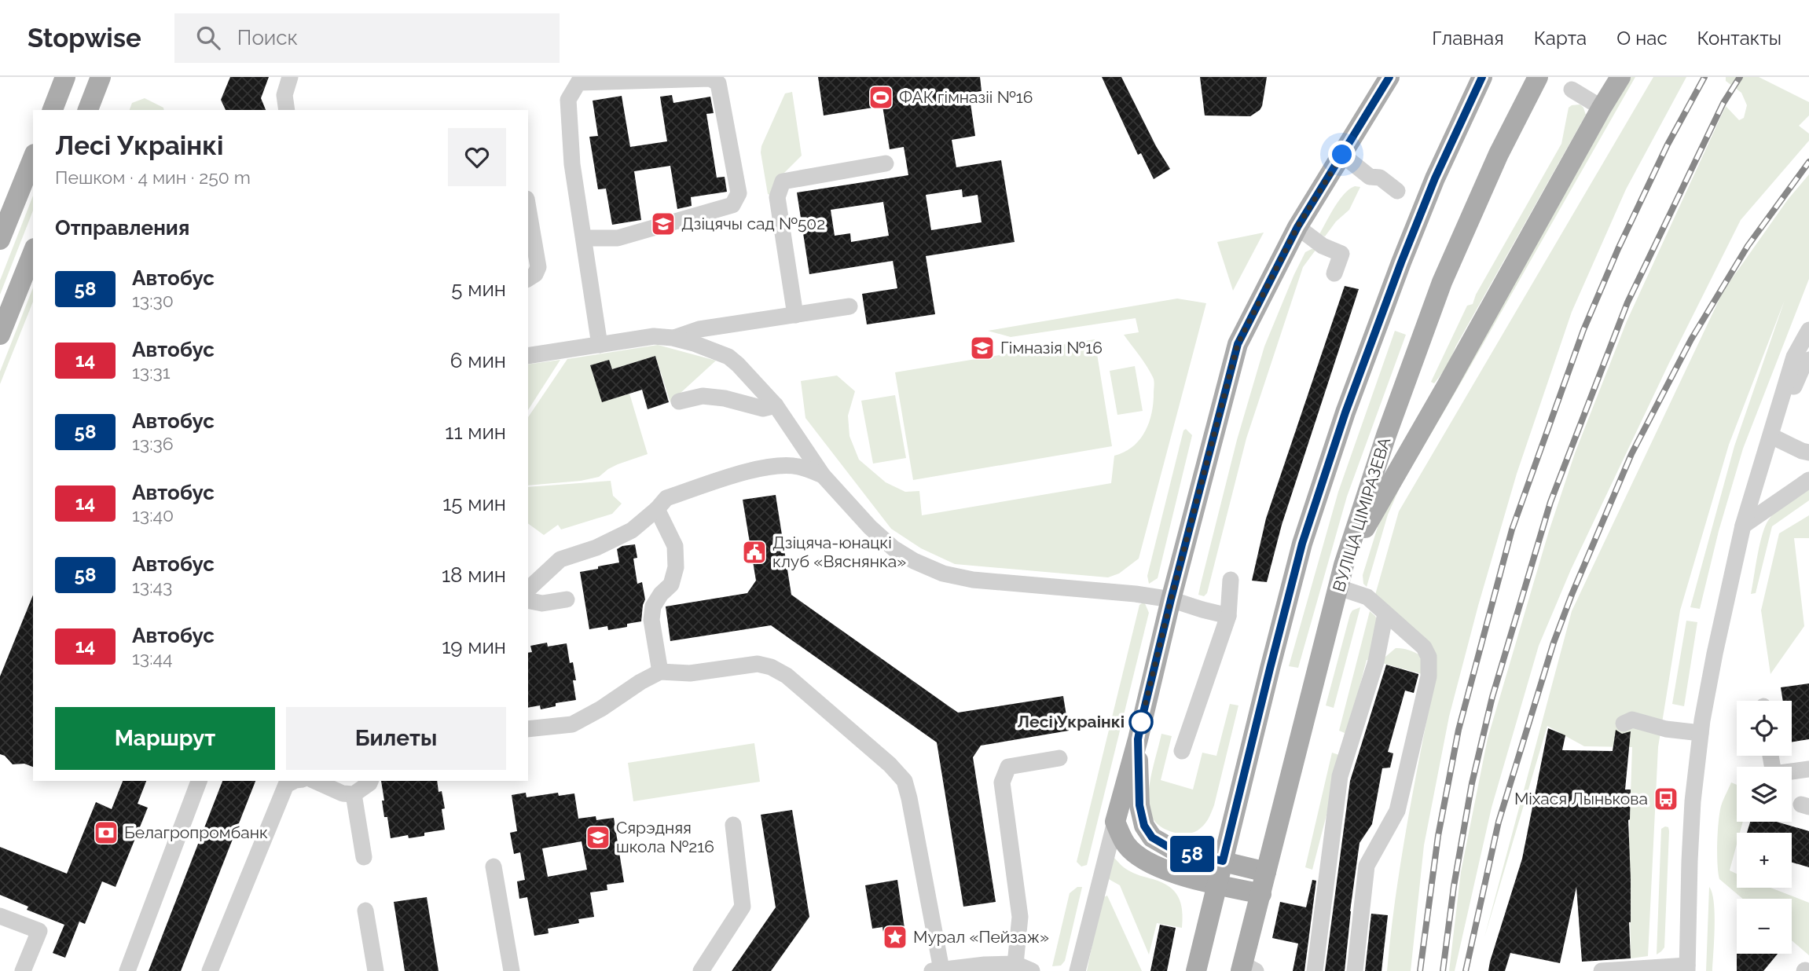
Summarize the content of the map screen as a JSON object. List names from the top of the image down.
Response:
{
  "streets": {
    "main road": ["ВУЛІЦА ЦІМІРАЗЕВА"]
  },
  "places": {
    "sports": ["ФАК гімназіі №16"],
    "school or university": ["Дзіцячы сад №502", "Гімназія №16", "Сярэдняя школа №216"],
    "public building": ["Дзіцяча-юнацкі клуб «Вяснянка»"],
    "other": ["Лесі Украінкі"],
    "bus stop": ["Міхася Лынькова"],
    "bank": ["Белагропромбанк"],
    "place": ["Мурал «Пейзаж»"]
  },
  "lines": ["bus line 58"],
  "page": {
    "header": "Stopwise",
    "search": "Поиск",
    "nav": [
      "Главная",
      "Карта",
      "О нас",
      "Контакты"
    ],
    "on_map": "58",
    "heading": [
      ["Лесі Украінкі", "Пешком · 4 мин · 250 m"],
      "Отправления"
    ],
    "list": [
      {
        "mark": "58",
        "name": "Автобус",
        "note": "13:30",
        "value": "5 мин"
      },
      {
        "mark": "14",
        "name": "Автобус",
        "note": "13:31",
        "value": "6 мин"
      },
      {
        "mark": "58",
        "name": "Автобус",
        "note": "13:36",
        "value": "11 мин"
      },
      {
        "mark": "14",
        "name": "Автобус",
        "note": "13:40",
        "value": "15 мин"
      },
      {
        "mark": "58",
        "name": "Автобус",
        "note": "13:43",
        "value": "18 мин"
      },
      {
        "mark": "14",
        "name": "Автобус",
        "note": "13:44",
        "value": "19 мин"
      }
    ],
    "buttons": ["Маршрут", "Билеты"],
    "map_buttons": ["+", "−"]
  }
}
